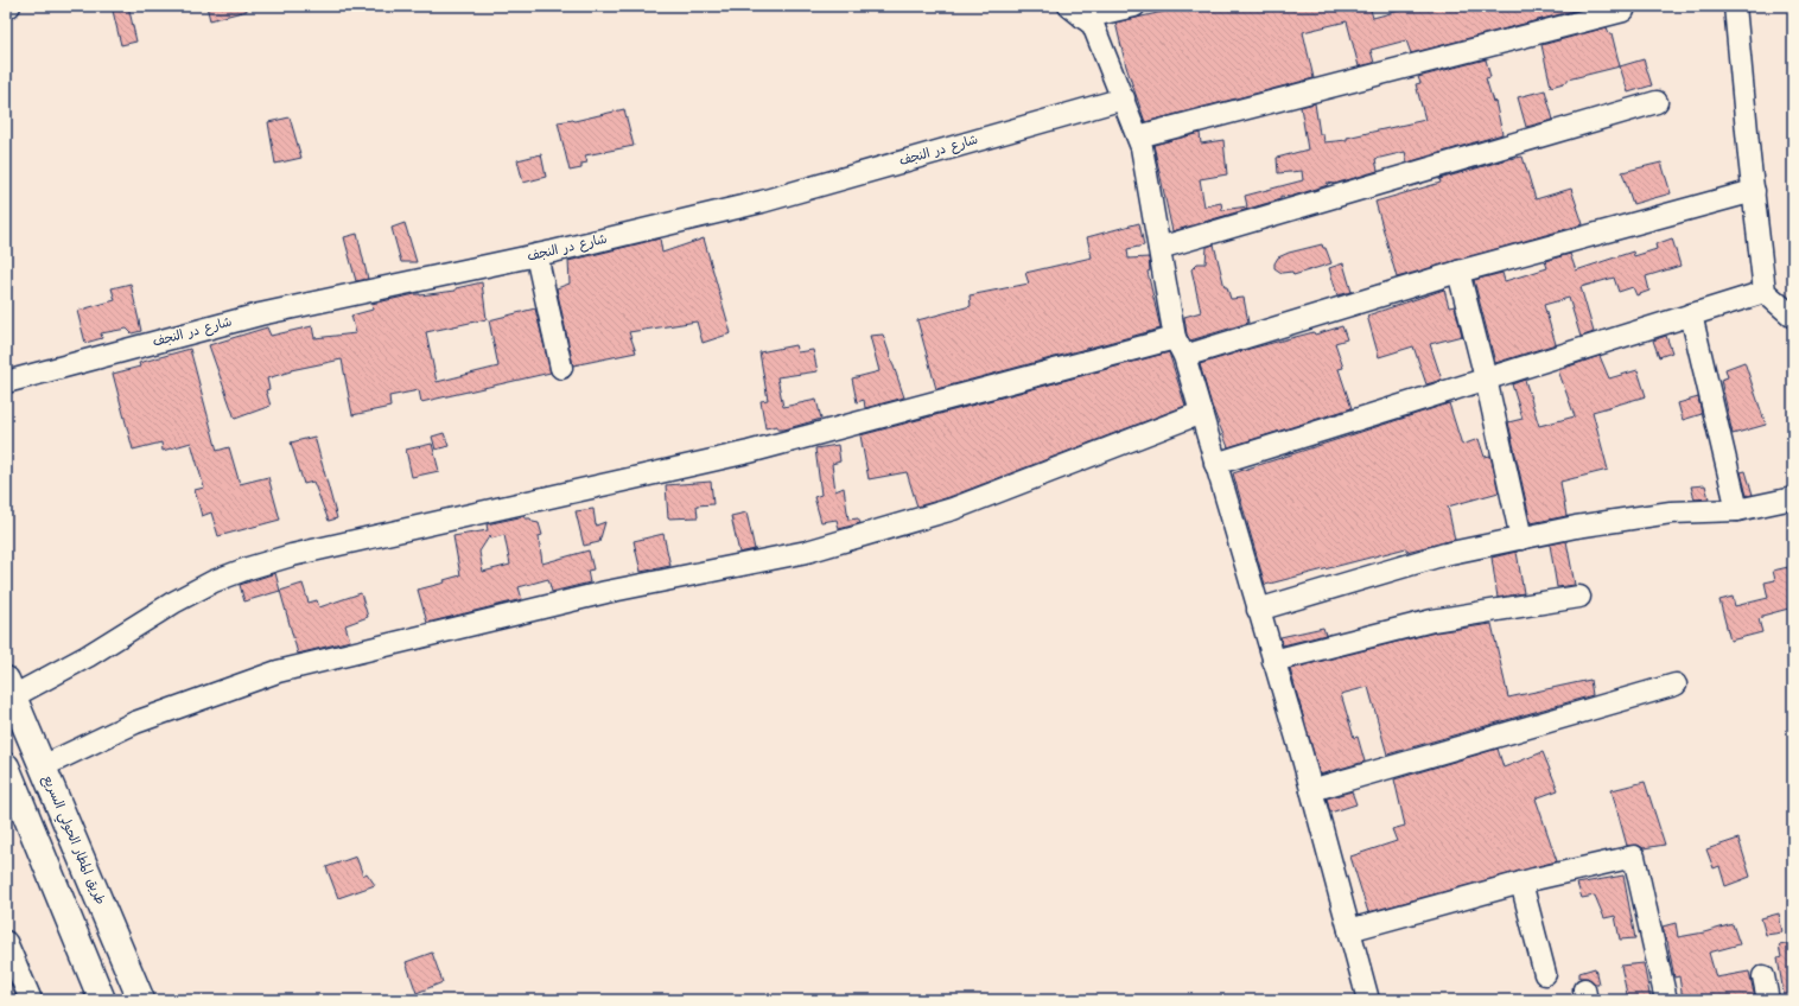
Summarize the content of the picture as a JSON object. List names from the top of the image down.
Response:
{
  "streets": {
    "highway": ["طريق المطار الحولي السريع"],
    "street": ["شارع در النجف"]
  }
}
